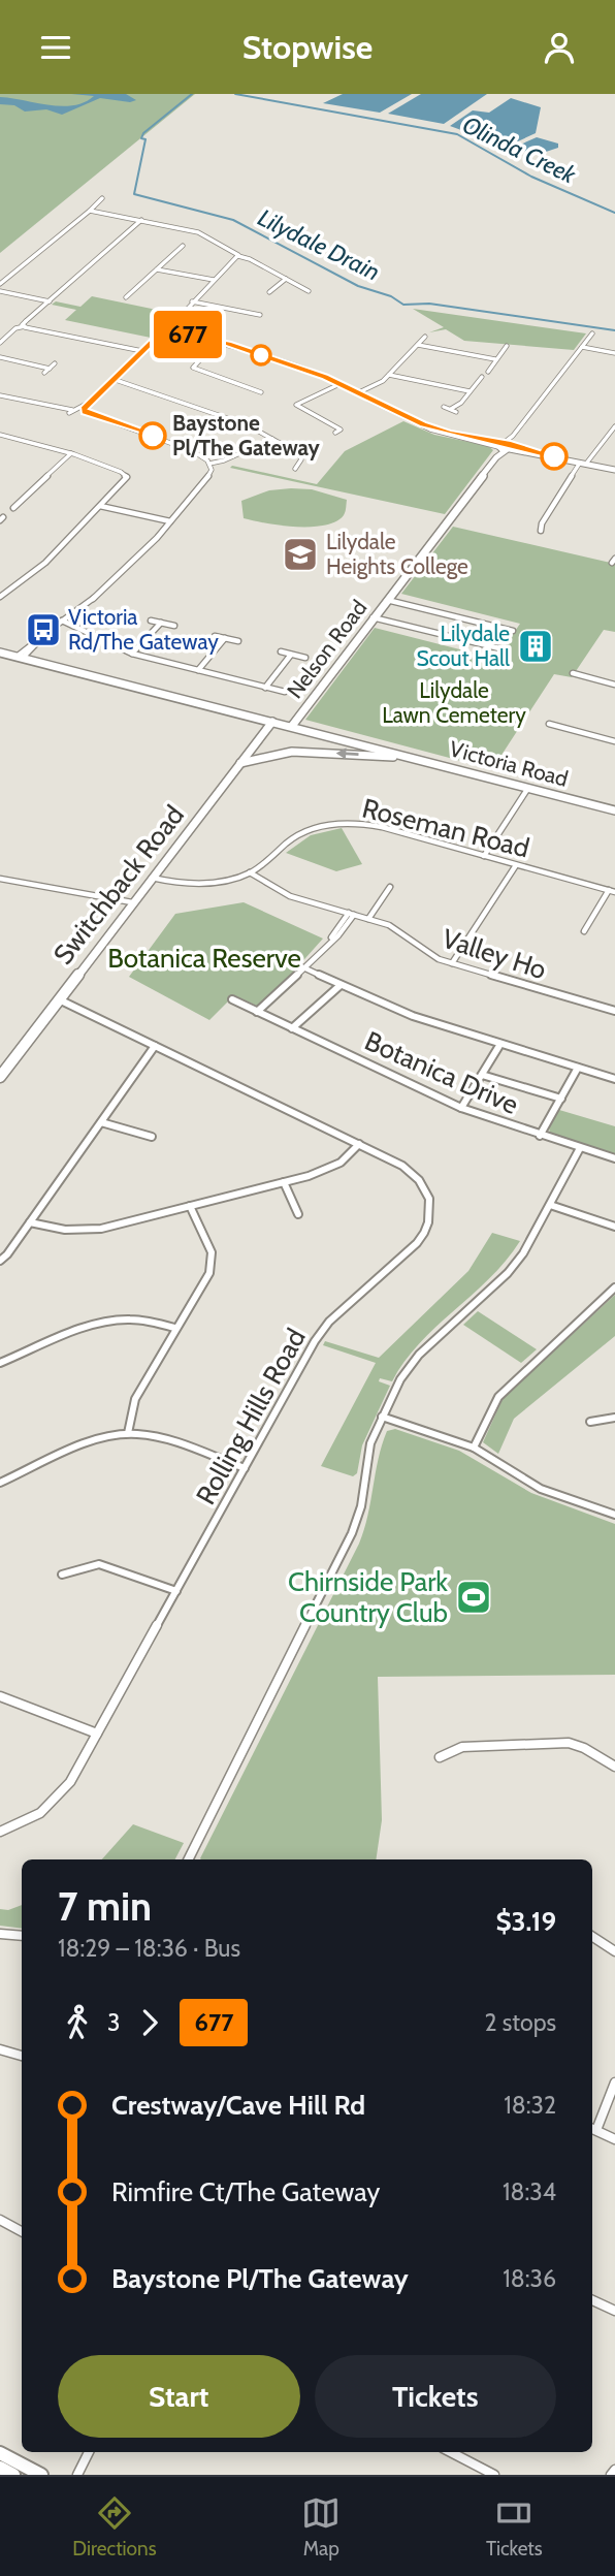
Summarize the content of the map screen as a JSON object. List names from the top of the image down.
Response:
{
  "streets": {
    "main road": ["Nelson Road", "Victoria Road", "Switchback Road"],
    "street": [
      "Roseman Road",
      "Valley Ho",
      "Botanica Drive",
      "Rolling Hills Road"
    ]
  },
  "crossings": [
    ["Nelson Road", "Victoria Road"],
    ["Victoria Road", "Switchback Road"],
    ["Roseman Road", "Switchback Road"],
    ["Roseman Road", "Valley Ho"],
    ["Switchback Road", "Rolling Hills Road"]
  ],
  "water": ["Olinda Creek", "Lilydale Drain"],
  "parks": ["Lilydale Lawn Cemetery", "Botanica Reserve"],
  "places": {
    "other": ["Baystone Pl/The Gateway"],
    "school or university": ["Lilydale Heights College"],
    "bus stop": ["Victoria Rd/The Gateway"],
    "building": ["Lilydale Scout Hall"],
    "sports": ["Chirnside Park Country Club"]
  },
  "lines": ["bus line 677"],
  "page": {
    "header": "Stopwise",
    "on_map": "677",
    "heading": ["7 min", "18:29 – 18:36 · Bus", "$3.19"],
    "legs": ["3", "677", "2 stops"],
    "list": [
      {
        "name": "Crestway/Cave Hill Rd",
        "value": "18:32"
      },
      {
        "name": "Rimfire Ct/The Gateway",
        "value": "18:34"
      },
      {
        "name": "Baystone Pl/The Gateway",
        "value": "18:36"
      }
    ],
    "buttons": ["Start", "Tickets"],
    "tabs": ["Directions", "Map", "Tickets"]
  }
}
